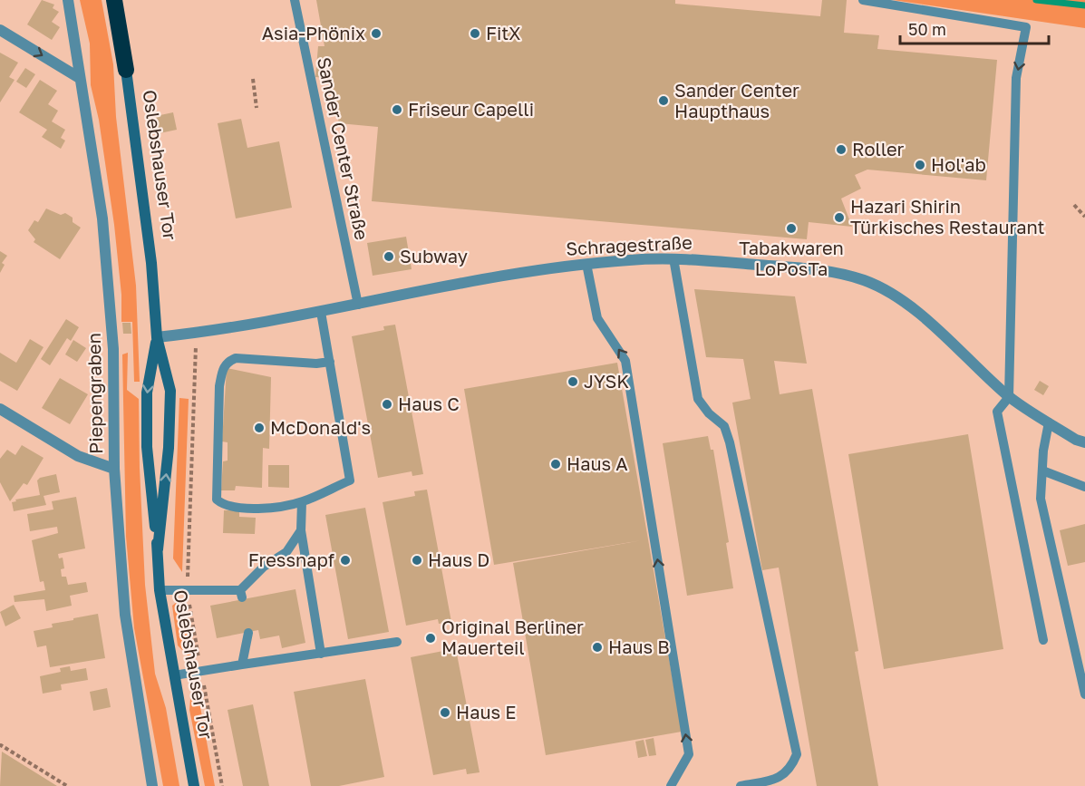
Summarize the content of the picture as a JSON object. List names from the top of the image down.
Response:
{
  "streets": {
    "highway": ["Oslebshauser Tor"],
    "street": ["Schragestraße", "Piepengraben"],
    "lane": ["Sander Center Straße"]
  },
  "crossings": [
    ["Sander Center Straße", "Schragestraße"],
    ["Oslebshauser Tor", "Schragestraße"]
  ],
  "places": [
    "Asia-Phönix",
    "FitX",
    "Sander Center Haupthaus",
    "Friseur Capelli",
    "Roller",
    "Hol'ab",
    "Hazari Shirin Türkisches Restaurant",
    "Tabakwaren LoPosTa",
    "Subway",
    "JYSK",
    "Haus C",
    "McDonald's",
    "Haus A",
    "Fressnapf",
    "Haus D",
    "Original Berliner Mauerteil",
    "Haus B",
    "Haus E"
  ],
  "scale_bar": "50 m"
}
